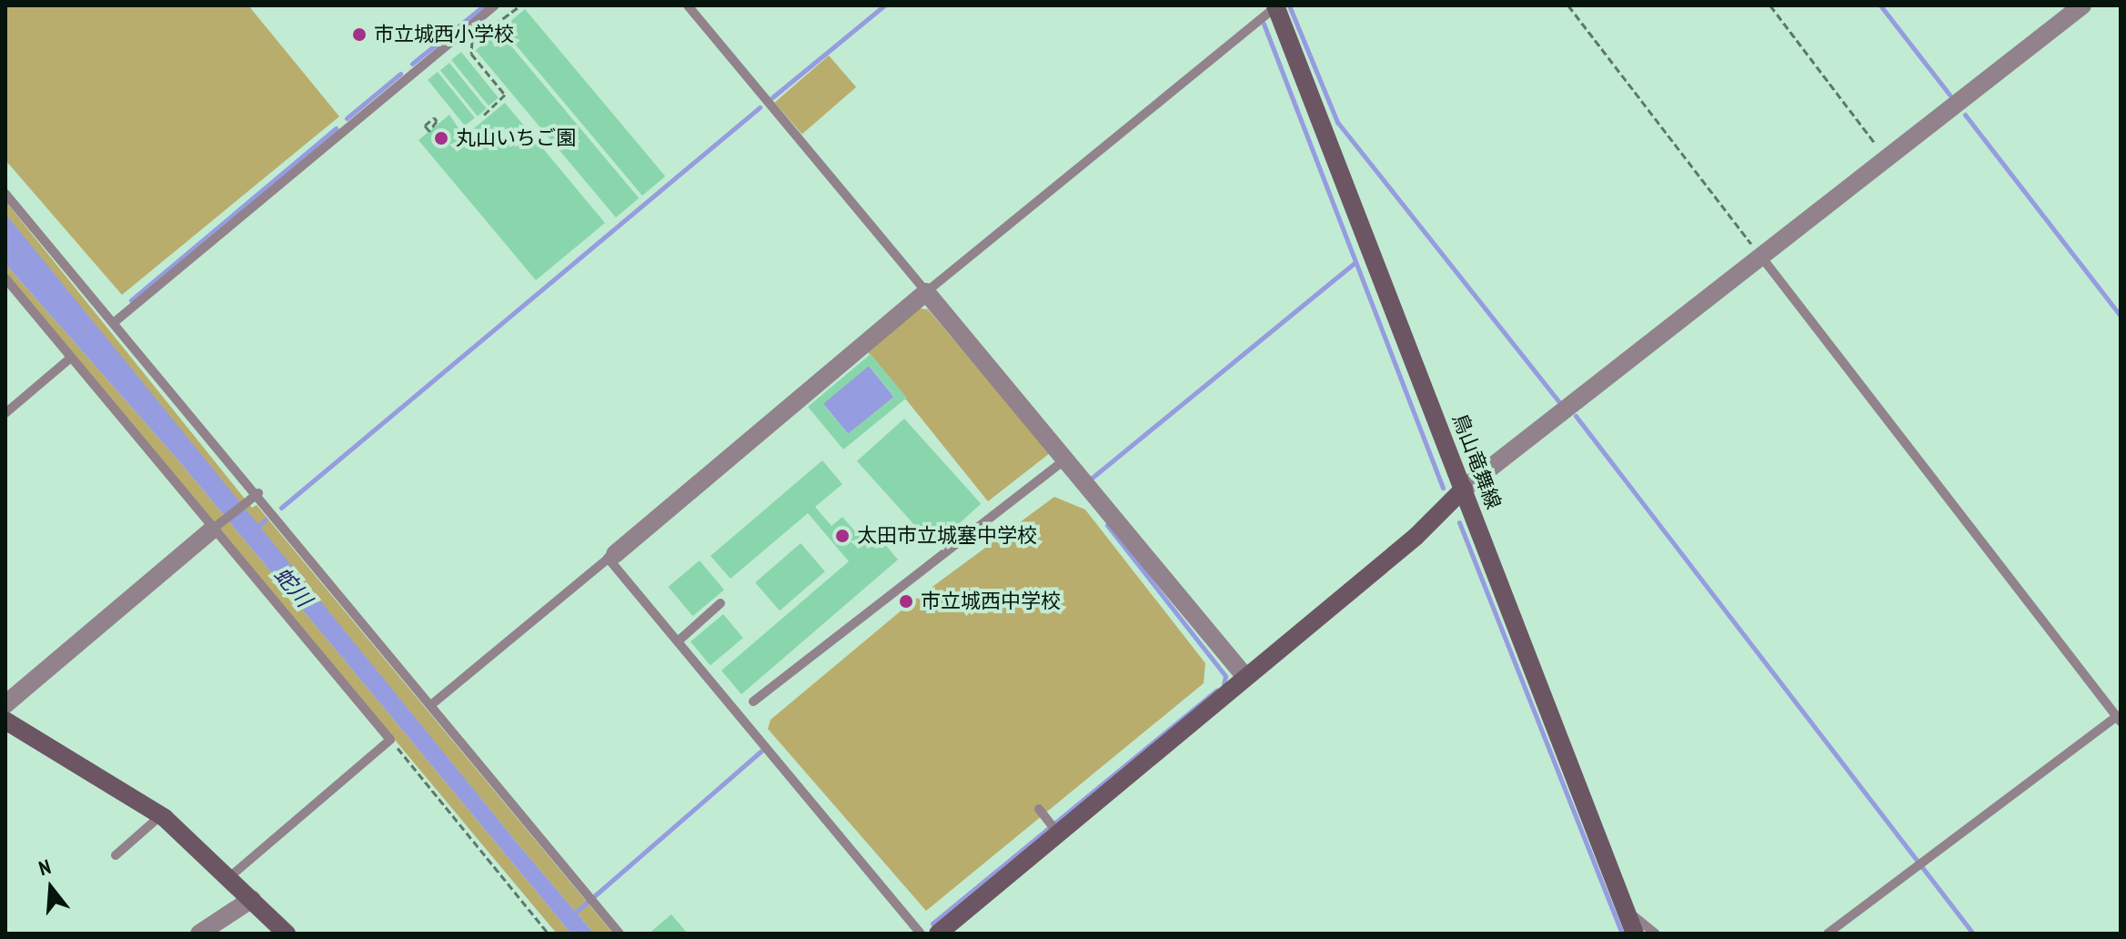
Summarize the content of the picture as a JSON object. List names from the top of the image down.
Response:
{
  "streets": {
    "street": ["鳥山竜舞線"]
  },
  "water": ["蛇川"],
  "places": [
    "市立城西小学校",
    "丸山いちご園",
    "太田市立城塞中学校",
    "市立城西中学校"
  ],
  "north": "top"
}
